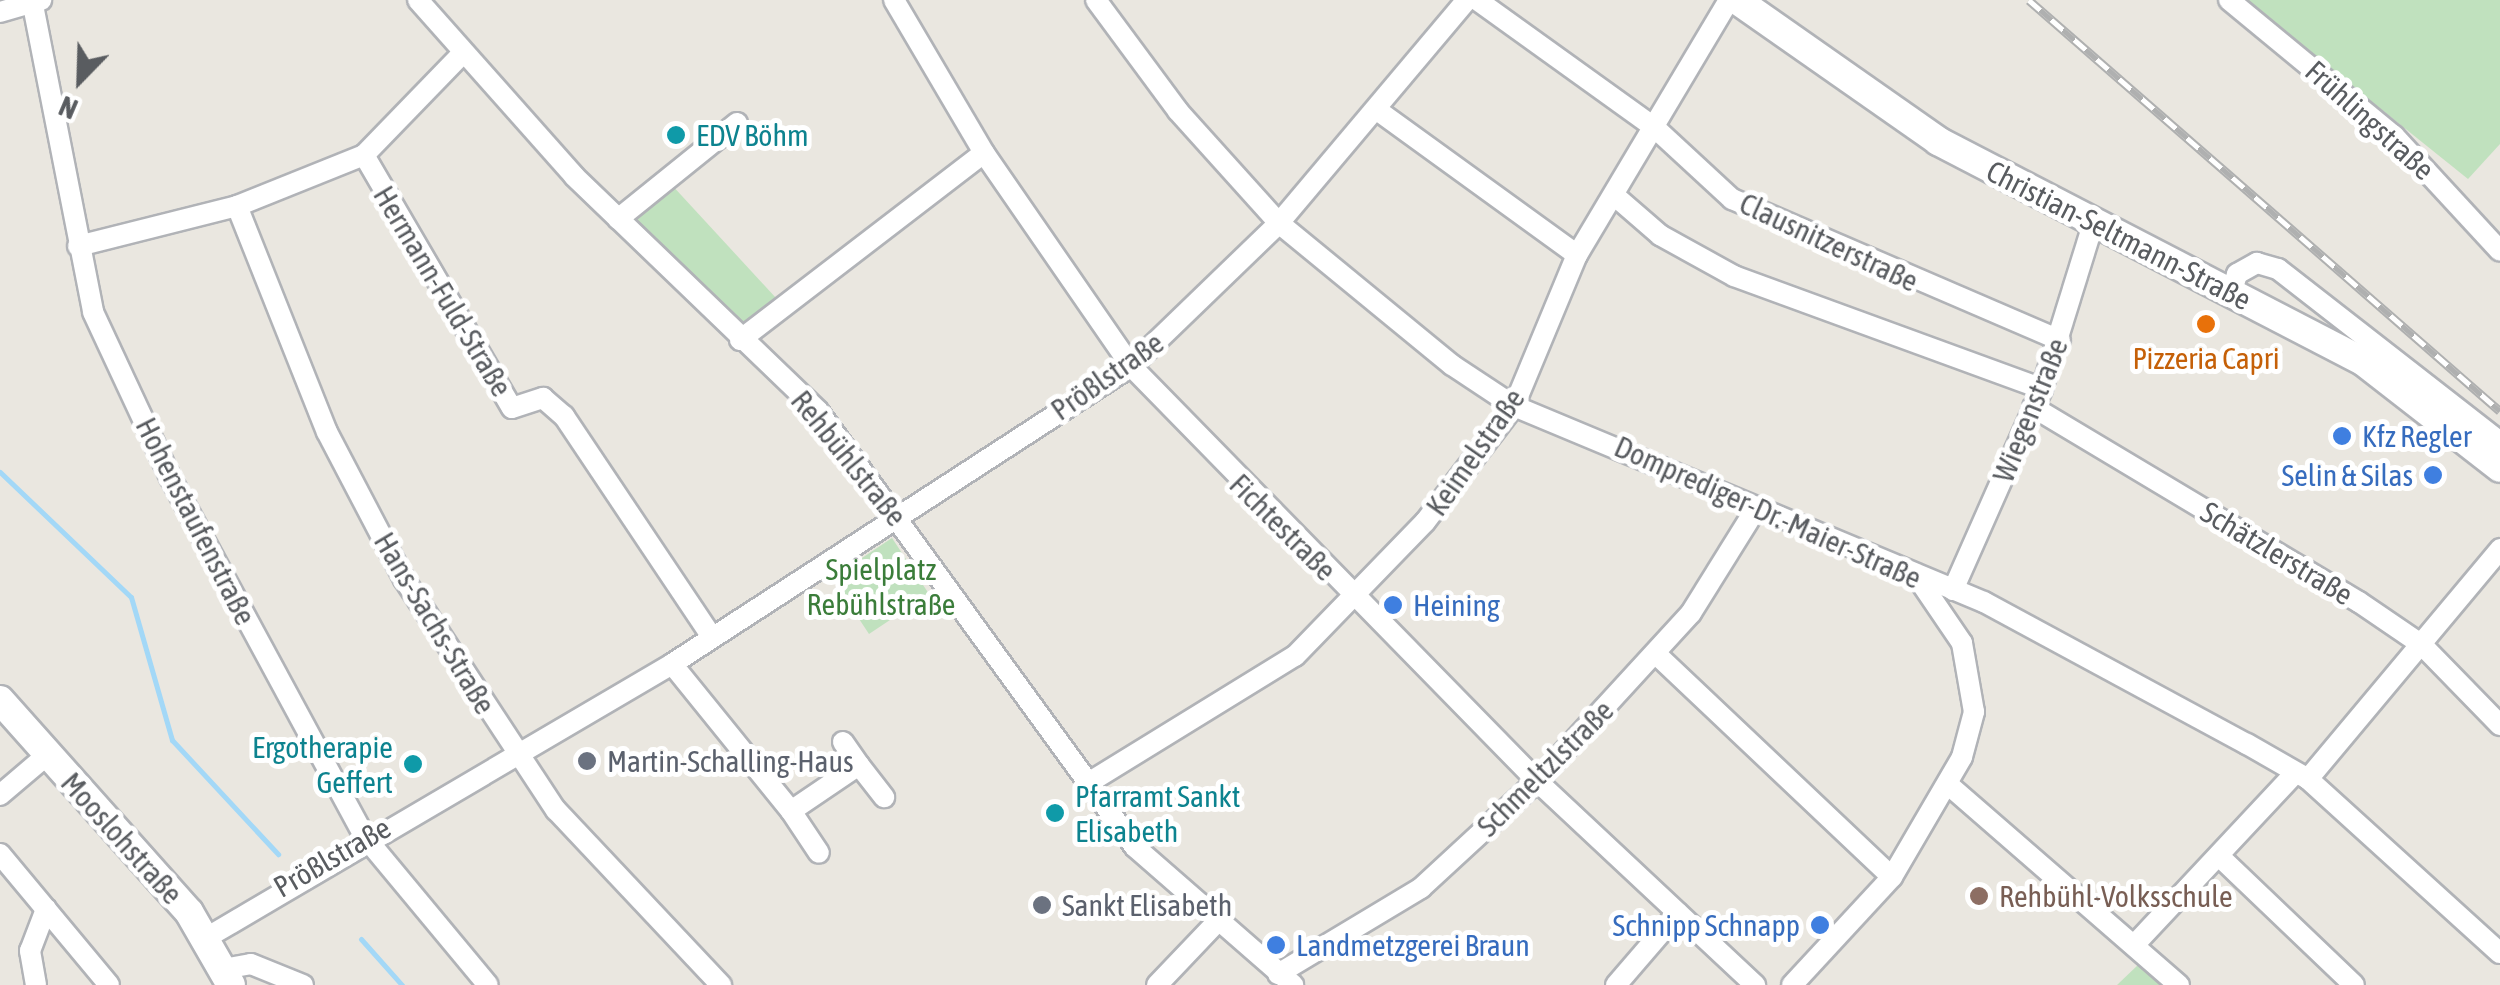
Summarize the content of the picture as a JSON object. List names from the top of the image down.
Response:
{
  "streets": {
    "main road": ["Christian-Seltmann-Straße", "Mooslohstraße"],
    "street": [
      "Frühlingstraße",
      "Clausnitzerstraße",
      "Hermann-Fuld-Straße",
      "Prößlstraße",
      "Wiegenstraße",
      "Keimelstraße",
      "Rehbühlstraße",
      "Domprediger-Dr.-Maier-Straße",
      "Hohenstaufenstraße",
      "Fichtestraße",
      "Schätzlerstraße",
      "Hans-Sachs-Straße",
      "Schmeltzlstraße"
    ]
  },
  "crossings": [
    ["Christian-Seltmann-Straße", "Wiegenstraße"],
    ["Clausnitzerstraße", "Wiegenstraße"],
    ["Clausnitzerstraße", "Keimelstraße"],
    ["Hermann-Fuld-Straße", "Prößlstraße"],
    ["Prößlstraße", "Rehbühlstraße"],
    ["Prößlstraße", "Domprediger-Dr.-Maier-Straße"],
    ["Prößlstraße", "Hohenstaufenstraße"],
    ["Prößlstraße", "Fichtestraße"],
    ["Prößlstraße", "Hans-Sachs-Straße"],
    ["Prößlstraße", "Mooslohstraße"],
    ["Wiegenstraße", "Domprediger-Dr.-Maier-Straße"],
    ["Wiegenstraße", "Schätzlerstraße"],
    ["Keimelstraße", "Rehbühlstraße"],
    ["Keimelstraße", "Domprediger-Dr.-Maier-Straße"],
    ["Keimelstraße", "Fichtestraße"],
    ["Keimelstraße", "Schätzlerstraße"],
    ["Rehbühlstraße", "Schmeltzlstraße"],
    ["Domprediger-Dr.-Maier-Straße", "Schmeltzlstraße"],
    ["Fichtestraße", "Schmeltzlstraße"]
  ],
  "parks": ["Spielplatz Rebühlstraße"],
  "places": [
    "EDV Böhm",
    "Pizzeria Capri",
    "Kfz Regler",
    "Selin & Silas",
    "Heining",
    "Martin-Schalling-Haus",
    "Ergotherapie Geffert",
    "Pfarramt Sankt Elisabeth",
    "Rehbühl-Volksschule",
    "Sankt Elisabeth",
    "Schnipp Schnapp",
    "Landmetzgerei Braun"
  ],
  "north": "bottom left"
}
